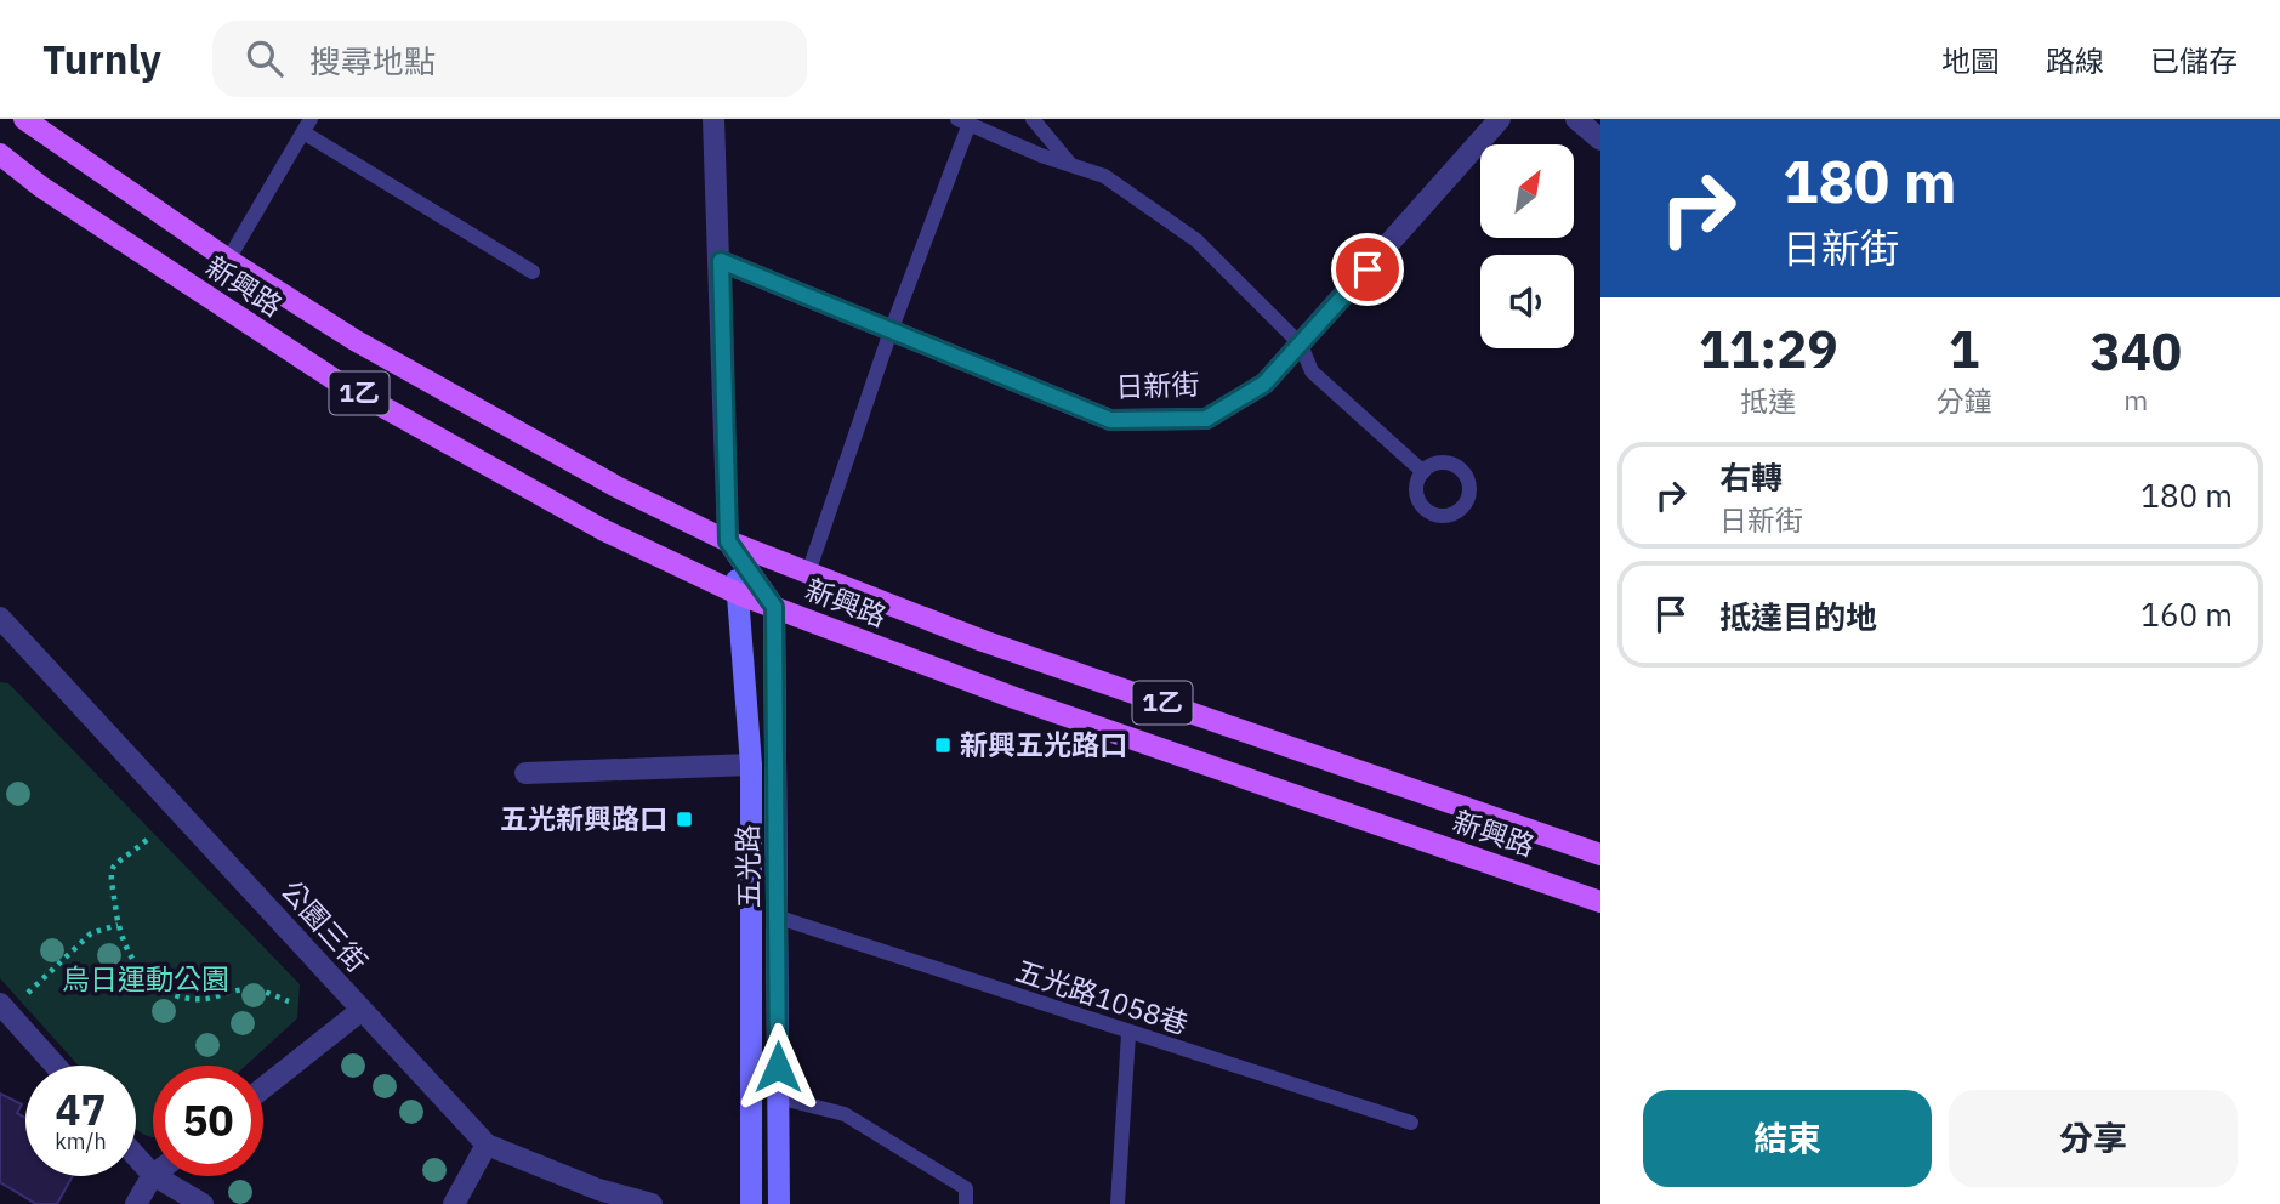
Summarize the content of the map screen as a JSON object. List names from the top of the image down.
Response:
{
  "streets": {
    "main road": ["新興路", "1乙", "五光路"],
    "street": ["日新街", "公園三街"],
    "lane": ["五光路1058巷"]
  },
  "crossings": [
    ["新興路", "五光路"],
    ["日新街", "五光路"],
    ["五光路", "五光路1058巷"]
  ],
  "parks": ["烏日運動公園"],
  "places": {
    "transit": ["新興五光路口", "五光新興路口"]
  },
  "north": "top right",
  "page": {
    "header": "Turnly",
    "search": "搜尋地點",
    "nav": ["地圖", "路線", "已儲存"],
    "turn": ["180 m", "日新街"],
    "eta": [
      "11:29",
      "抵達",
      "1",
      "分鐘",
      "340",
      "m"
    ],
    "list": [
      {
        "name": "右轉",
        "note": "日新街",
        "value": "180 m"
      },
      {
        "name": "抵達目的地",
        "value": "160 m"
      }
    ],
    "speed": "47 km/h",
    "limit": "50",
    "buttons": ["結束", "分享"]
  }
}
